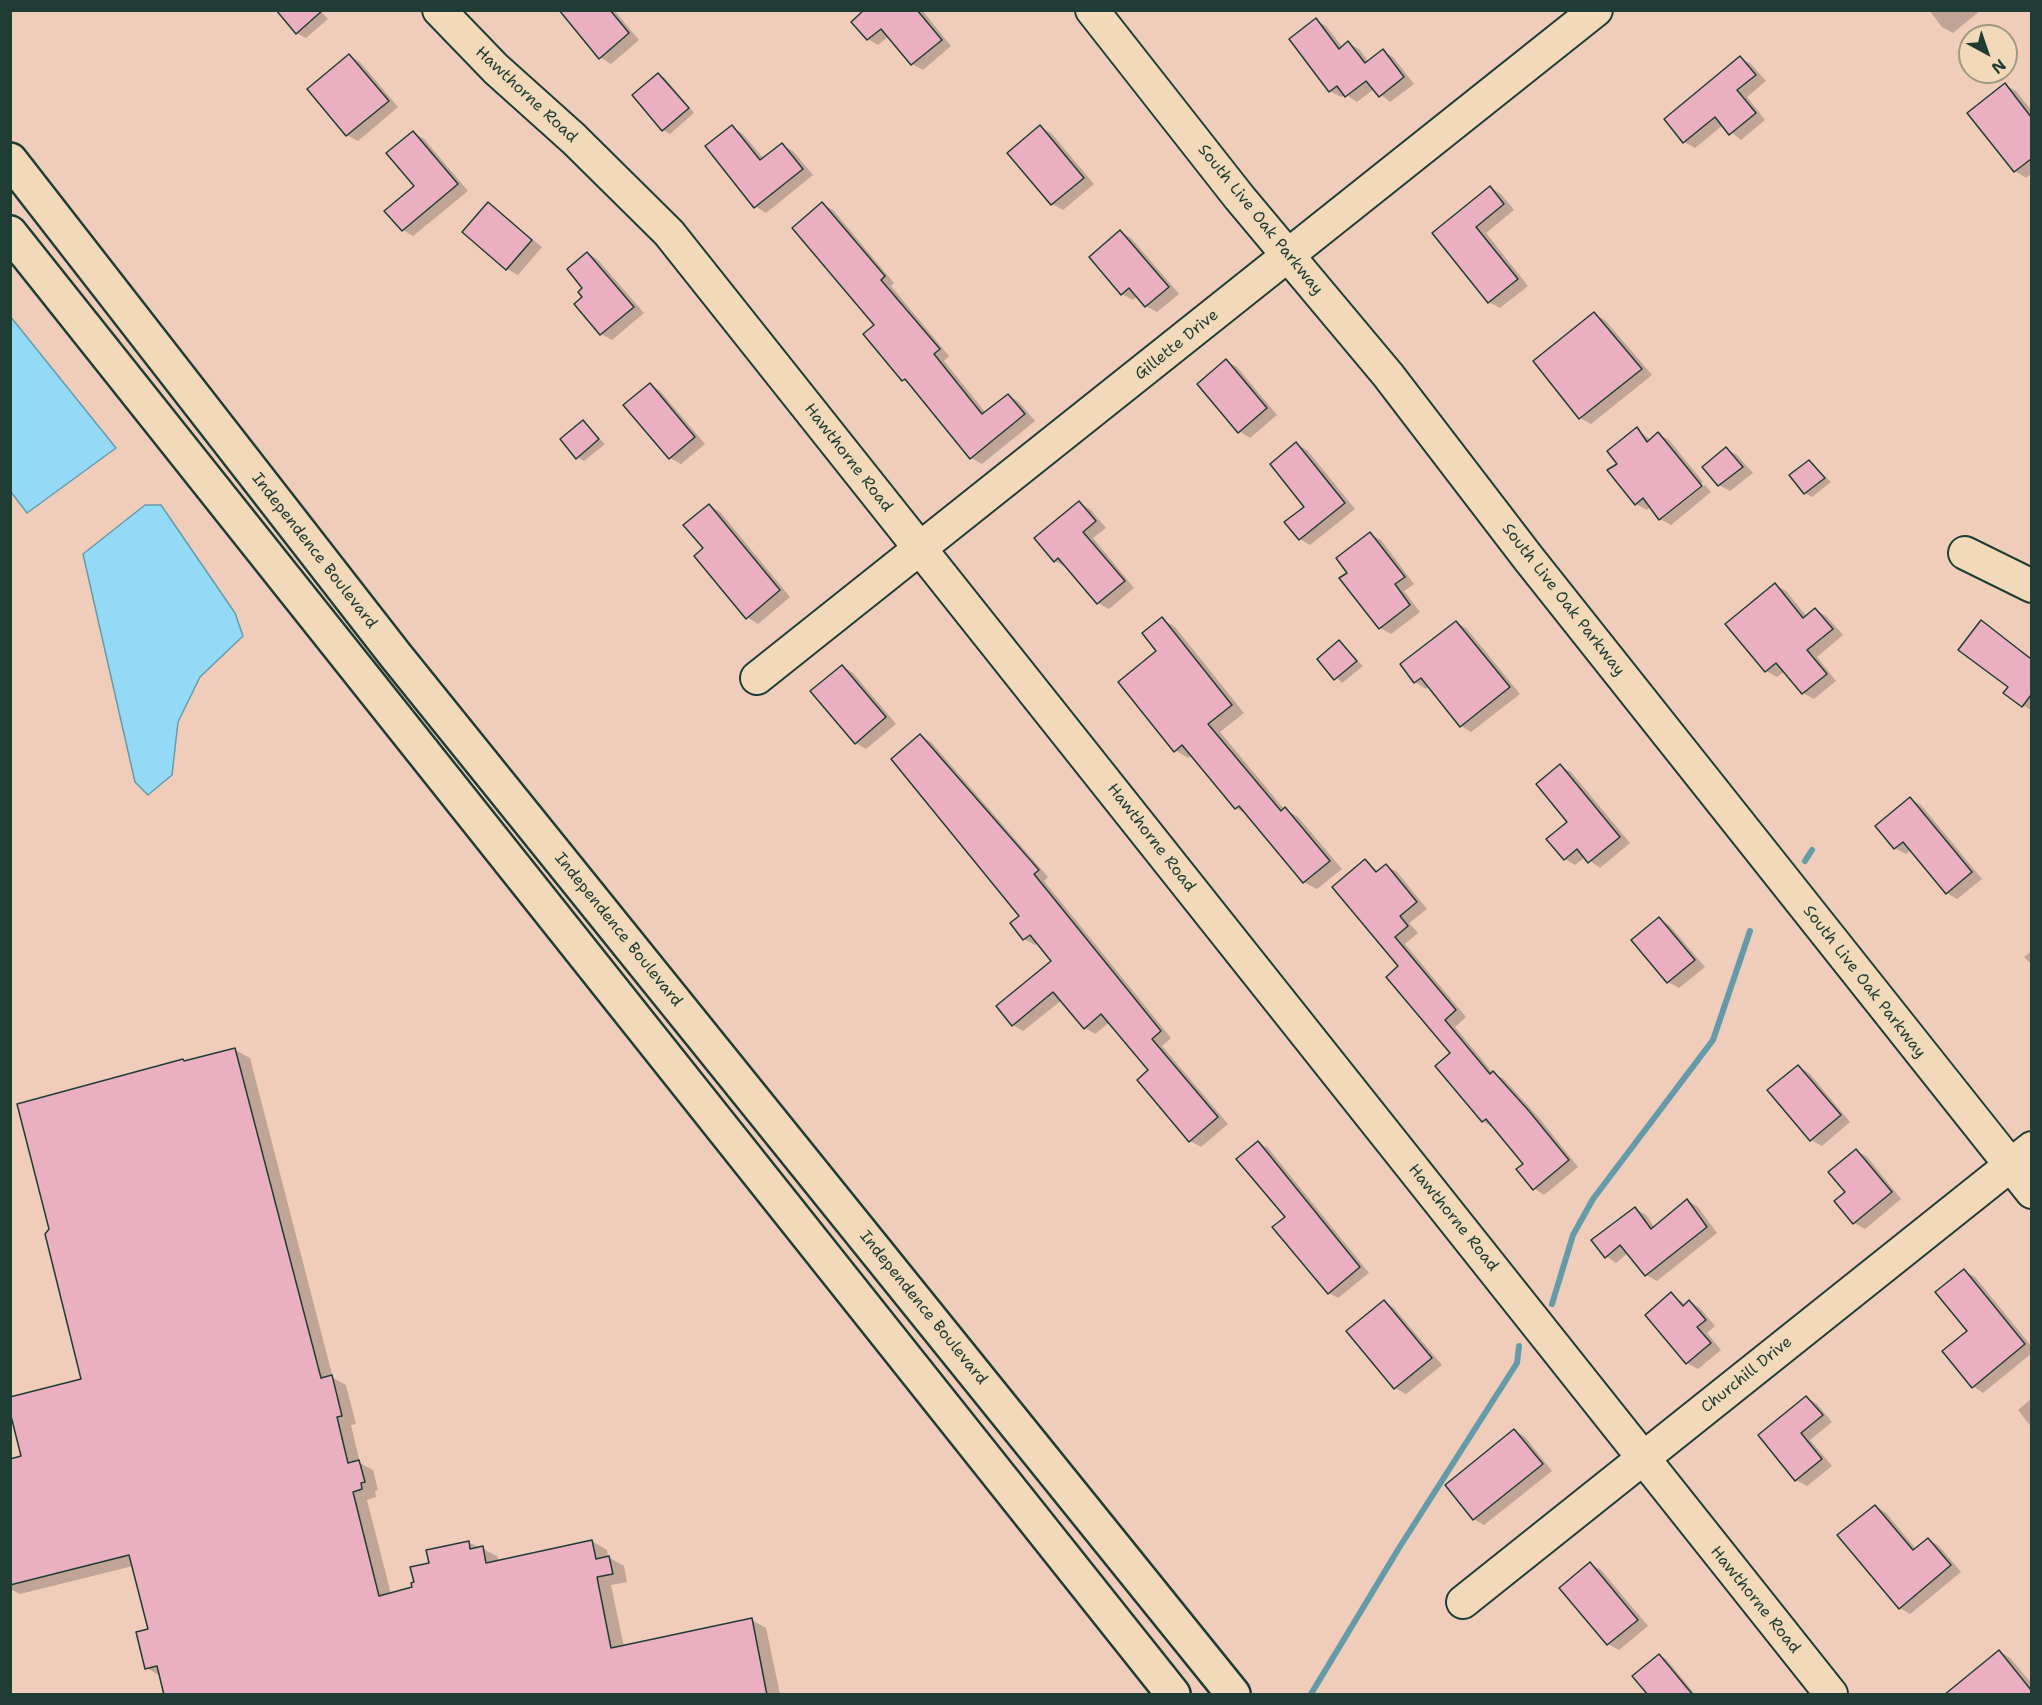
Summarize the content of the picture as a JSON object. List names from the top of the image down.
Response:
{
  "streets": {
    "main road": ["Independence Boulevard"],
    "street": [
      "Hawthorne Road",
      "South Live Oak Parkway",
      "Gillette Drive",
      "Churchill Drive"
    ]
  },
  "crossings": [
    ["Hawthorne Road", "Gillette Drive"],
    ["Hawthorne Road", "Churchill Drive"],
    ["South Live Oak Parkway", "Gillette Drive"],
    ["South Live Oak Parkway", "Churchill Drive"]
  ],
  "north": "bottom right"
}
